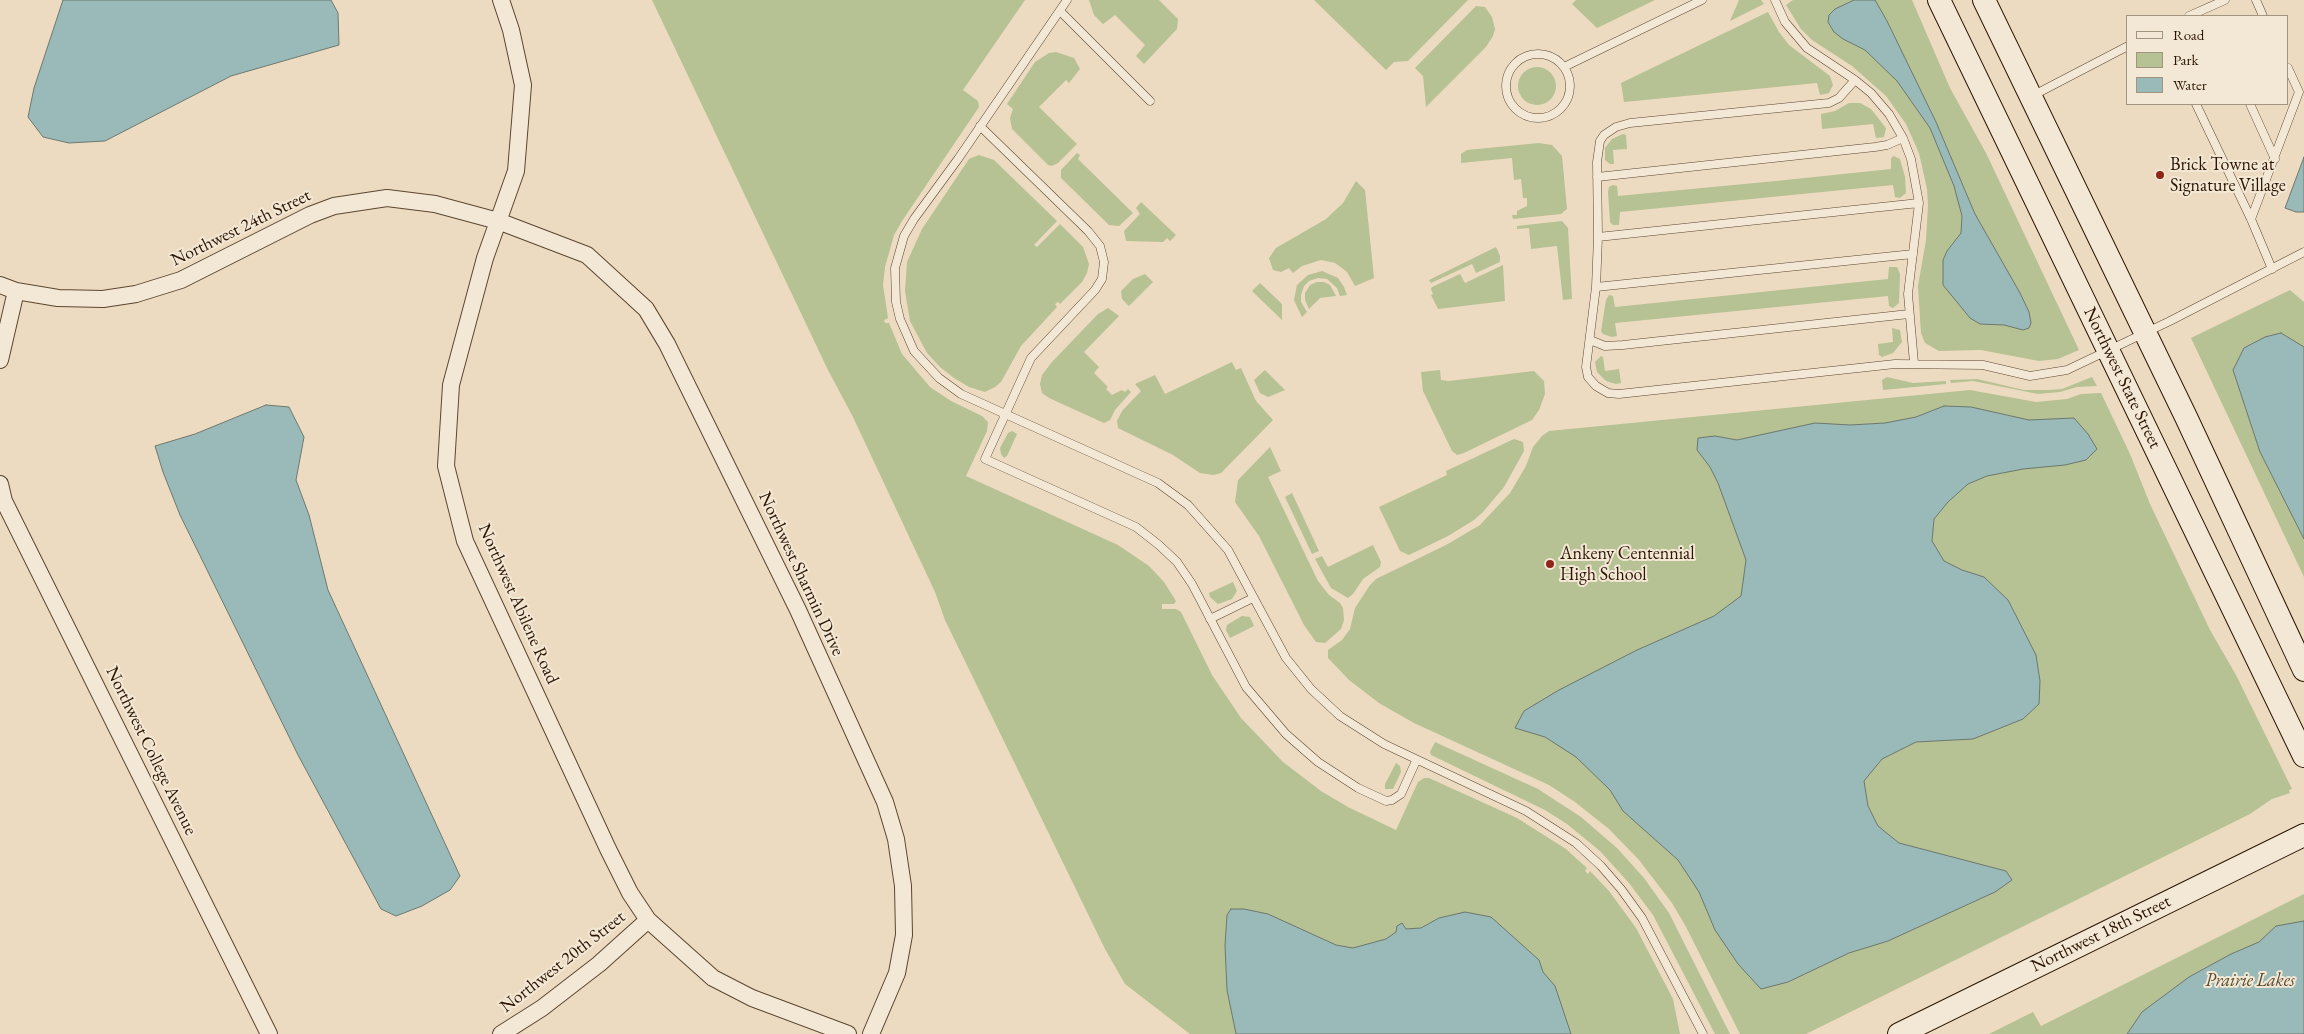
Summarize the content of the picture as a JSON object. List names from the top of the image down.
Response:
{
  "streets": {
    "main road": ["Northwest State Street", "Northwest 18th Street"],
    "street": [
      "Northwest 24th Street",
      "Northwest Sharmin Drive",
      "Northwest Abilene Road",
      "Northwest College Avenue",
      "Northwest 20th Street"
    ]
  },
  "crossings": [
    ["Northwest 24th Street", "Northwest Sharmin Drive"],
    ["Northwest 24th Street", "Northwest Abilene Road"],
    ["Northwest Sharmin Drive", "Northwest Abilene Road"],
    ["Northwest Abilene Road", "Northwest 20th Street"]
  ],
  "parks": ["Prairie Lakes"],
  "places": ["Brick Towne at Signature Village", "Ankeny Centennial High School"],
  "legend": ["Road", "Park", "Water"]
}
